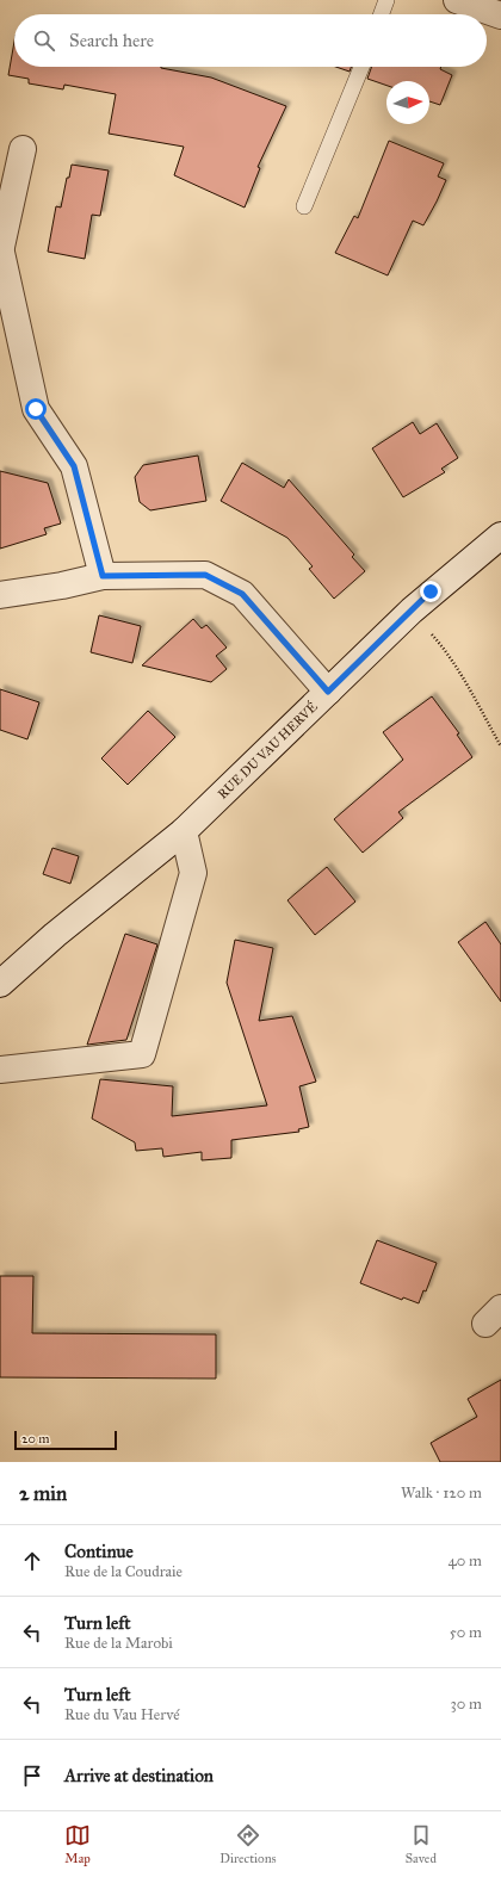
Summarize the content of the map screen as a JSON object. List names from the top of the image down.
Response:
{
  "streets": {
    "street": ["RUE DU VAU HERVÉ"]
  },
  "scale_bar": "20 m",
  "north": "right",
  "page": {
    "search": "Search here",
    "scale": "20 m",
    "heading": ["2 min", "Walk · 120 m"],
    "list": [
      ["Continue", "Rue de la Coudraie", "40 m"],
      ["Turn left", "Rue de la Marobi", "50 m"],
      ["Turn left", "Rue du Vau Hervé", "30 m"],
      "Arrive at destination"
    ],
    "nav": ["Map", "Directions", "Saved"]
  }
}
